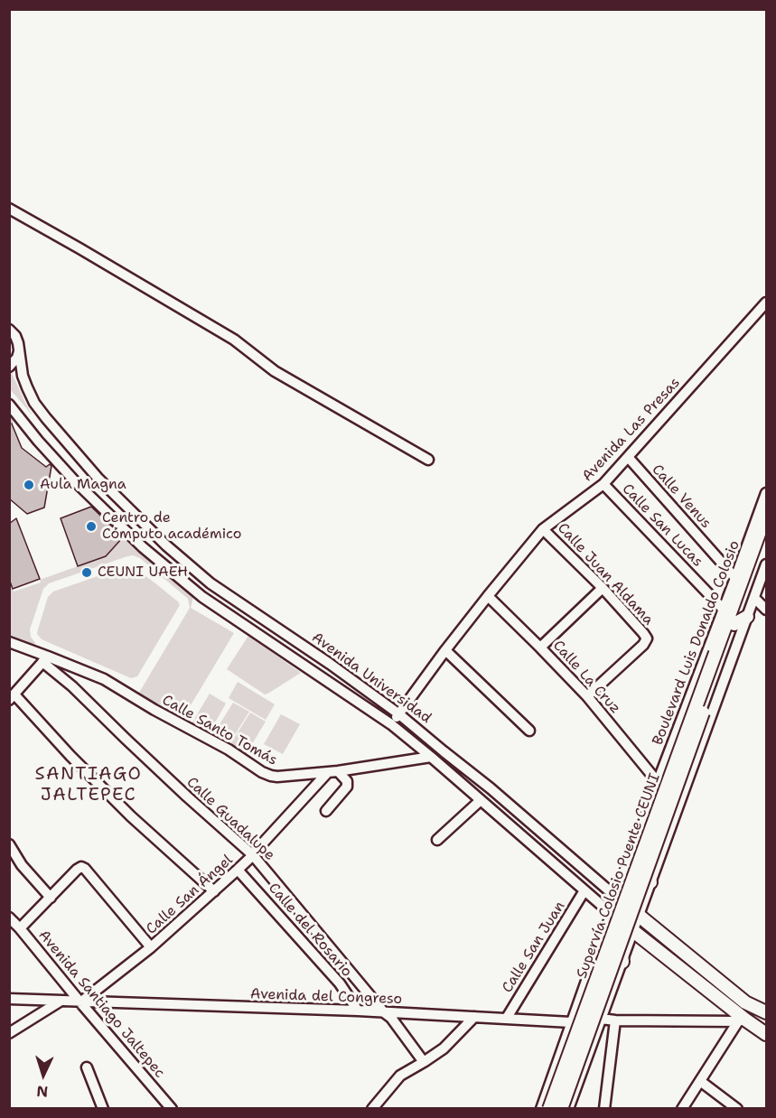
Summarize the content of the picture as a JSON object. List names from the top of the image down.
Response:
{
  "streets": {
    "main road": ["Avenida Universidad", "Supervía Colosio Puente CEUNI"],
    "street": [
      "Avenida Las Presas",
      "Calle Venus",
      "Calle San Lucas",
      "Calle Juan Aldama",
      "Boulevard Luis Donaldo Colosio",
      "Calle La Cruz",
      "Calle Santo Tomás",
      "Calle Guadalupe",
      "Calle San Ángel",
      "Calle del Rosario",
      "Calle San Juan",
      "Avenida del Congreso",
      "Avenida Santiago Jaltepec"
    ]
  },
  "crossings": [
    ["Avenida Las Presas", "Calle Venus"],
    ["Avenida Las Presas", "Calle San Lucas"],
    ["Avenida Las Presas", "Calle Juan Aldama"],
    ["Avenida Las Presas", "Calle La Cruz"],
    ["Avenida Las Presas", "Avenida Universidad"],
    ["Calle Venus", "Boulevard Luis Donaldo Colosio"],
    ["Calle San Lucas", "Boulevard Luis Donaldo Colosio"],
    ["Calle Juan Aldama", "Calle La Cruz"],
    ["Boulevard Luis Donaldo Colosio", "Calle La Cruz"],
    ["Boulevard Luis Donaldo Colosio", "Avenida Universidad"],
    ["Boulevard Luis Donaldo Colosio", "Avenida del Congreso"],
    ["Avenida Universidad", "Calle Santo Tomás"],
    ["Avenida Universidad", "Calle San Juan"],
    ["Calle Santo Tomás", "Calle Guadalupe"],
    ["Calle Santo Tomás", "Calle San Ángel"],
    ["Calle Guadalupe", "Calle San Ángel"],
    ["Calle Guadalupe", "Avenida del Congreso"],
    ["Calle San Ángel", "Calle del Rosario"],
    ["Calle San Ángel", "Avenida del Congreso"],
    ["Calle San Ángel", "Avenida Santiago Jaltepec"],
    ["Calle del Rosario", "Avenida del Congreso"],
    ["Calle San Juan", "Avenida del Congreso"],
    ["Avenida del Congreso", "Avenida Santiago Jaltepec"]
  ],
  "districts": ["SANTIAGO JALTEPEC"],
  "places": ["Aula Magna", "Centro de Cómputo académico", "CEUNI UAEH"],
  "north": "bottom"
}
